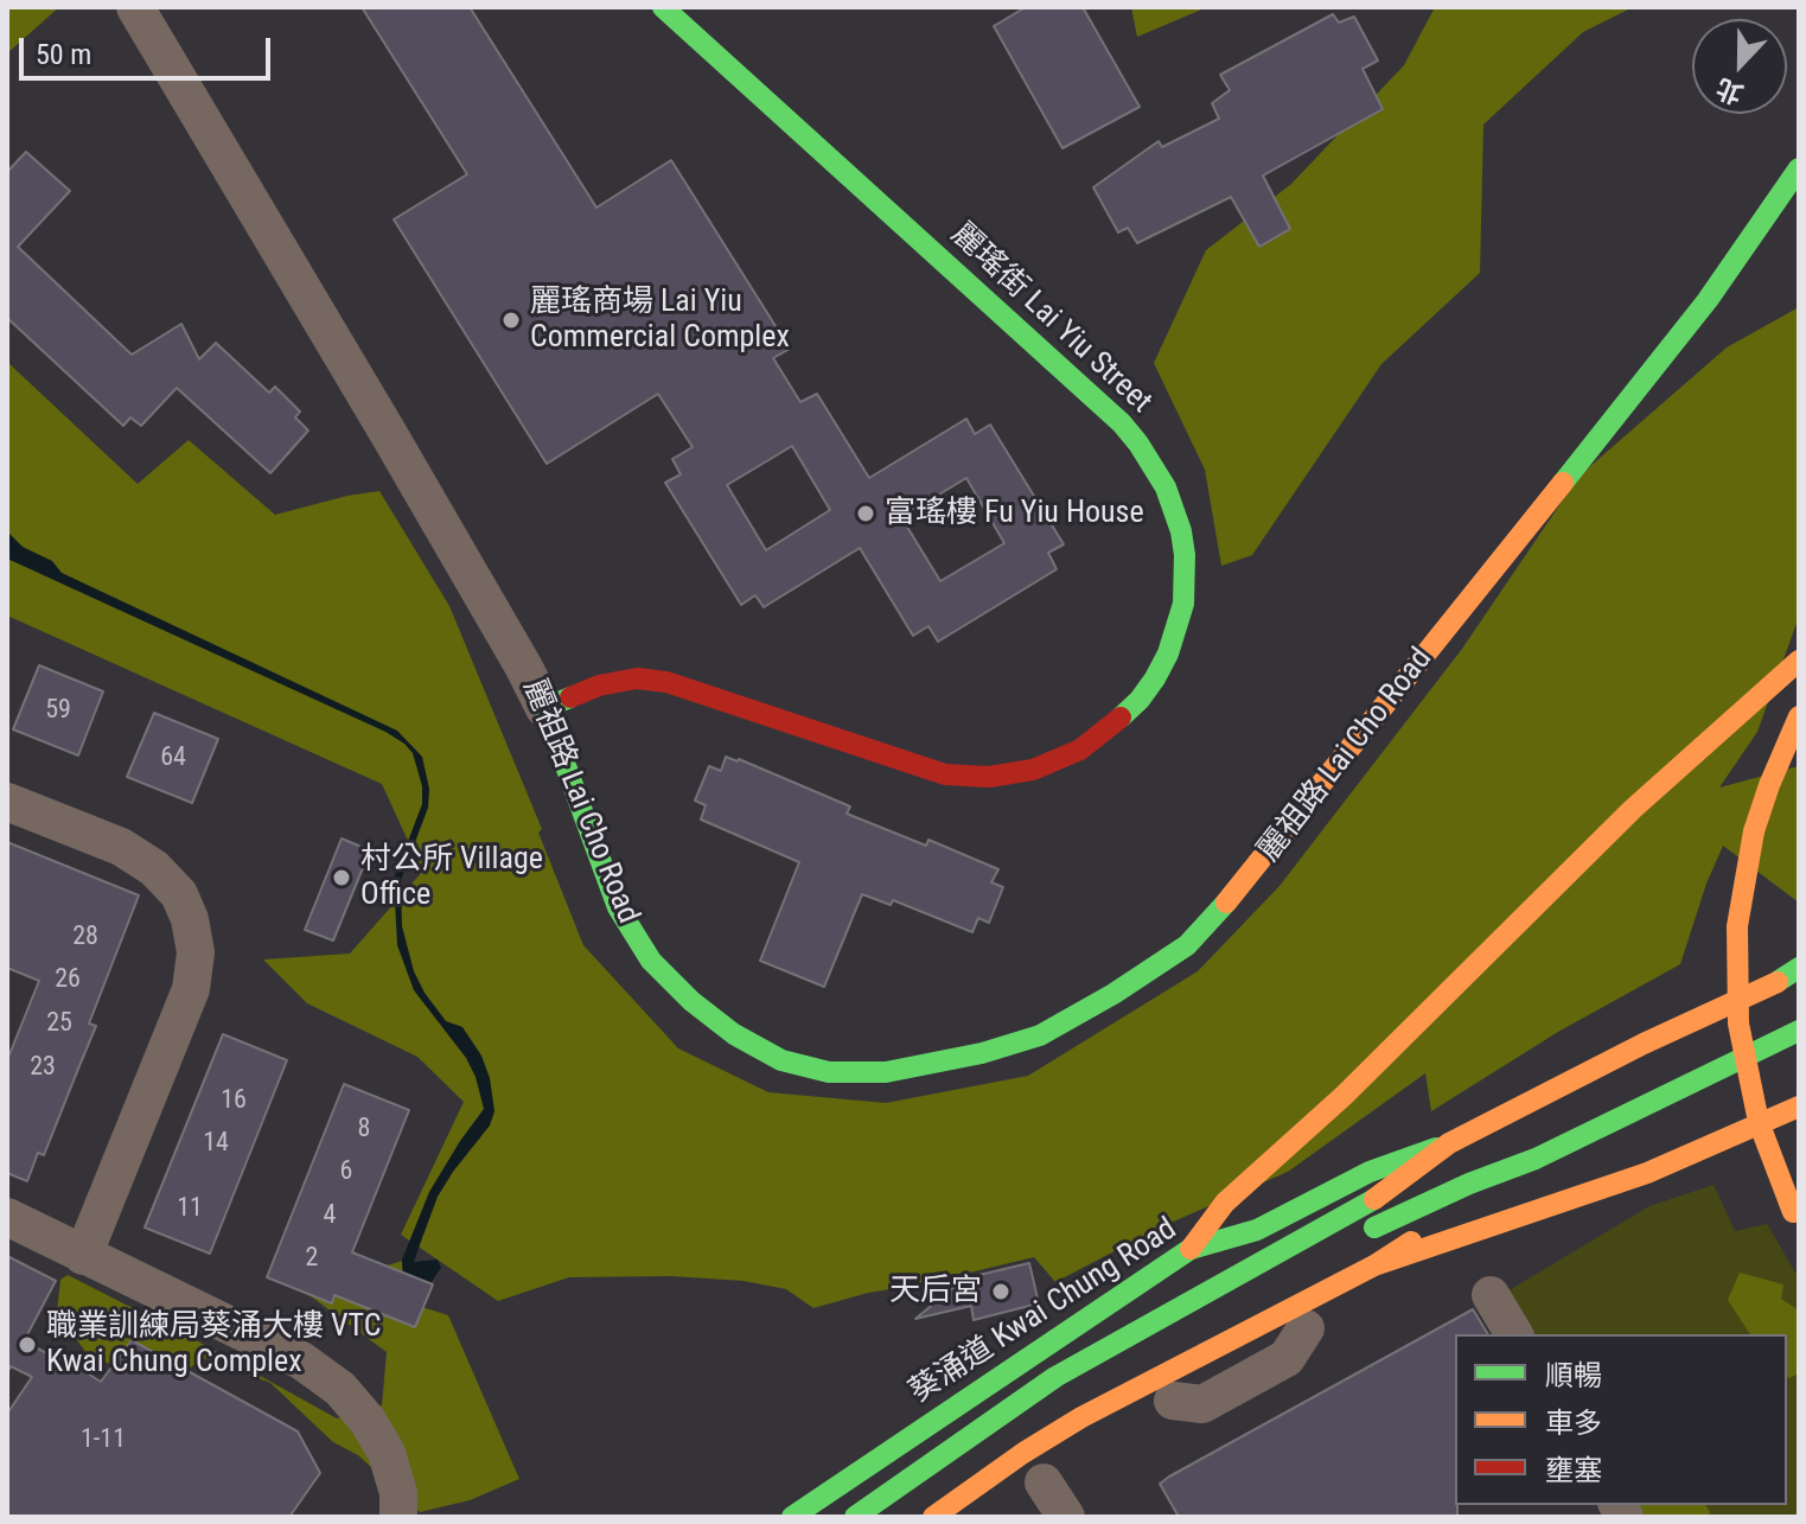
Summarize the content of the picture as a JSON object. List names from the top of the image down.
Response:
{
  "streets": {
    "main road": ["麗瑤街 Lai Yiu Street", "麗祖路 Lai Cho Road", "葵涌道 Kwai Chung Road"]
  },
  "crossings": [
    ["麗瑤街 Lai Yiu Street", "麗祖路 Lai Cho Road"]
  ],
  "places": [
    "麗瑤商場 Lai Yiu Commercial Complex",
    "富瑤樓 Fu Yiu House",
    "村公所 Village Office",
    "天后宮",
    "職業訓練局葵涌大樓 VTC Kwai Chung Complex"
  ],
  "house_numbers": [
    "59",
    "64",
    "28",
    "26",
    "25",
    "23",
    "16",
    "8",
    "14",
    "6",
    "11",
    "4",
    "2",
    "1-11"
  ],
  "legend": ["順暢", "車多", "壅塞"],
  "scale_bar": "50 m",
  "north": "bottom"
}
